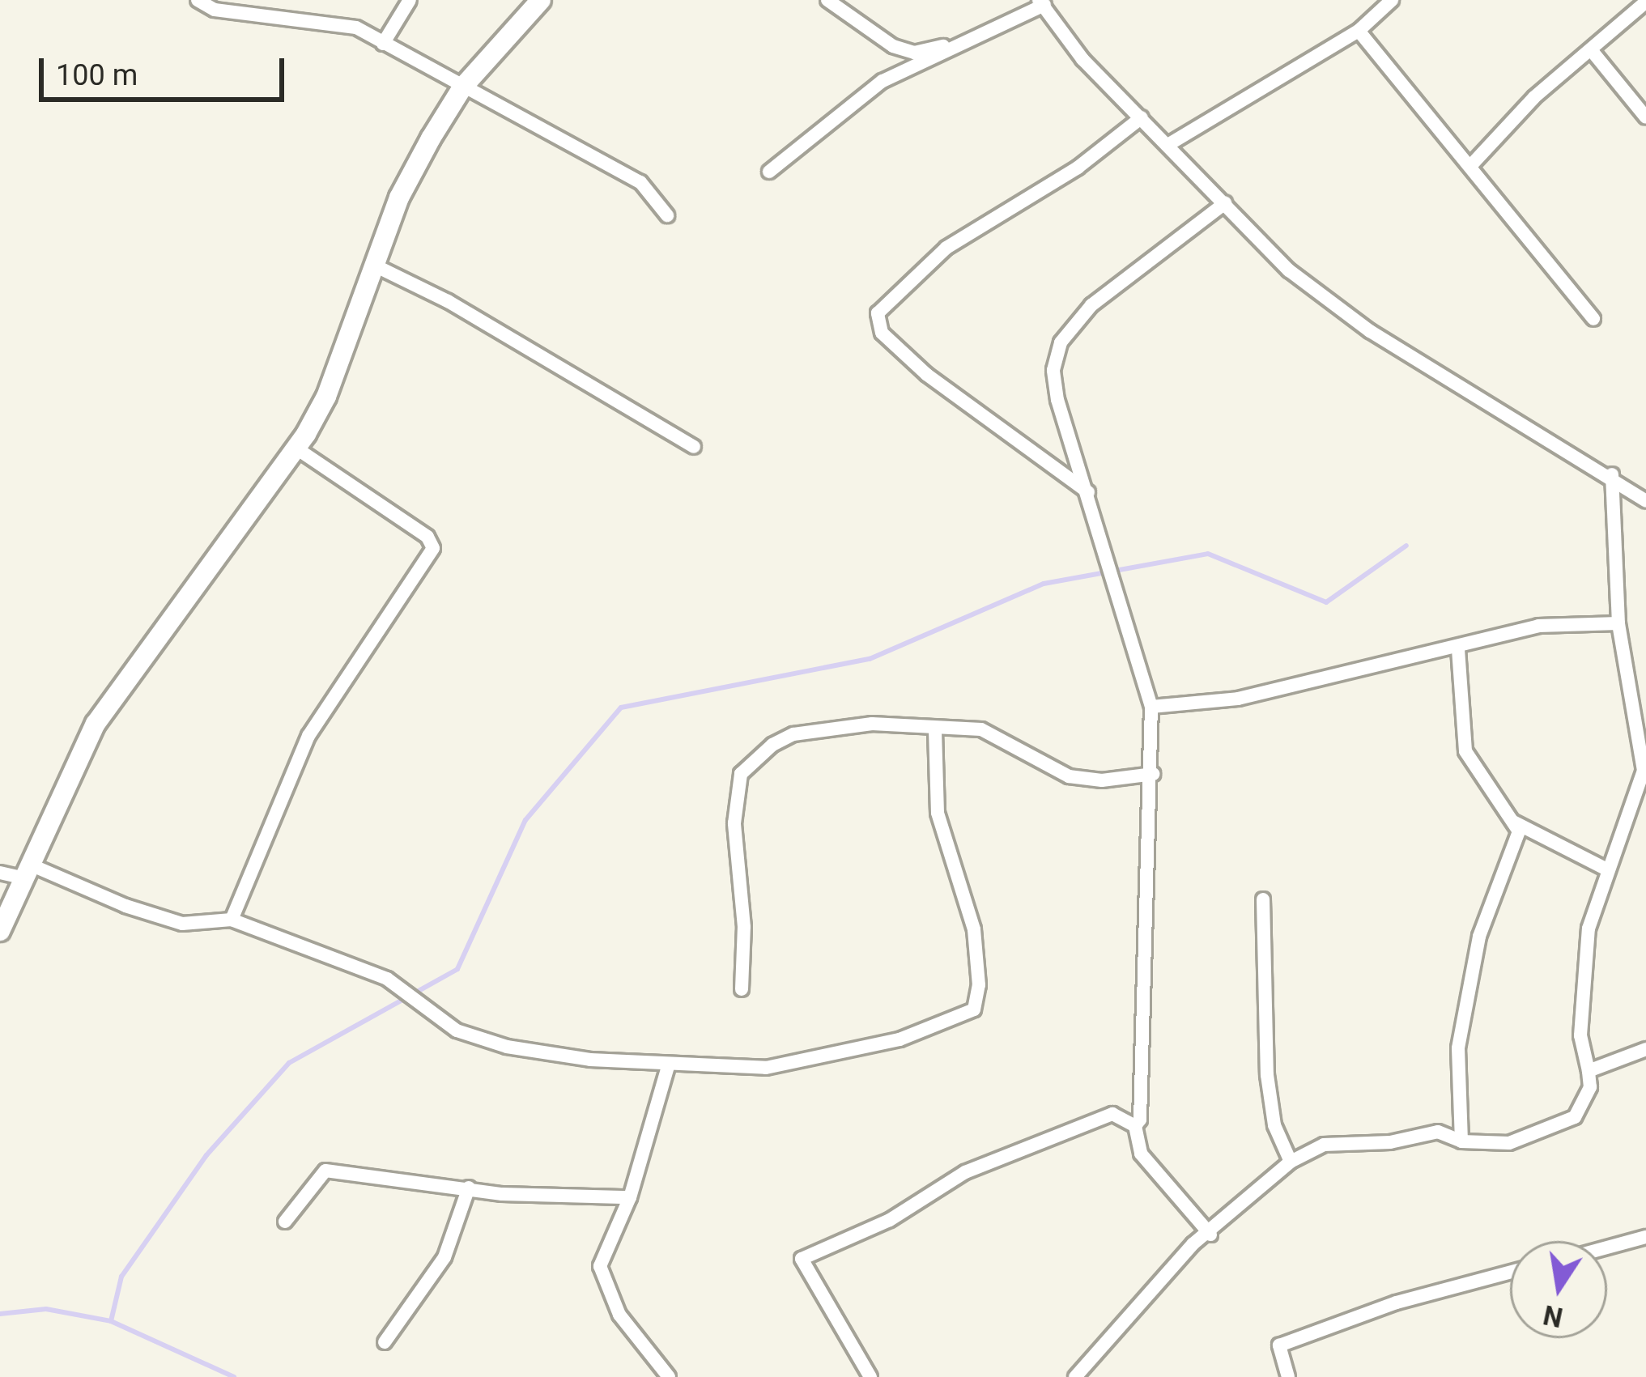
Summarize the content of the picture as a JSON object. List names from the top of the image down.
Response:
{
  "scale_bar": "100 m",
  "north": "bottom"
}
